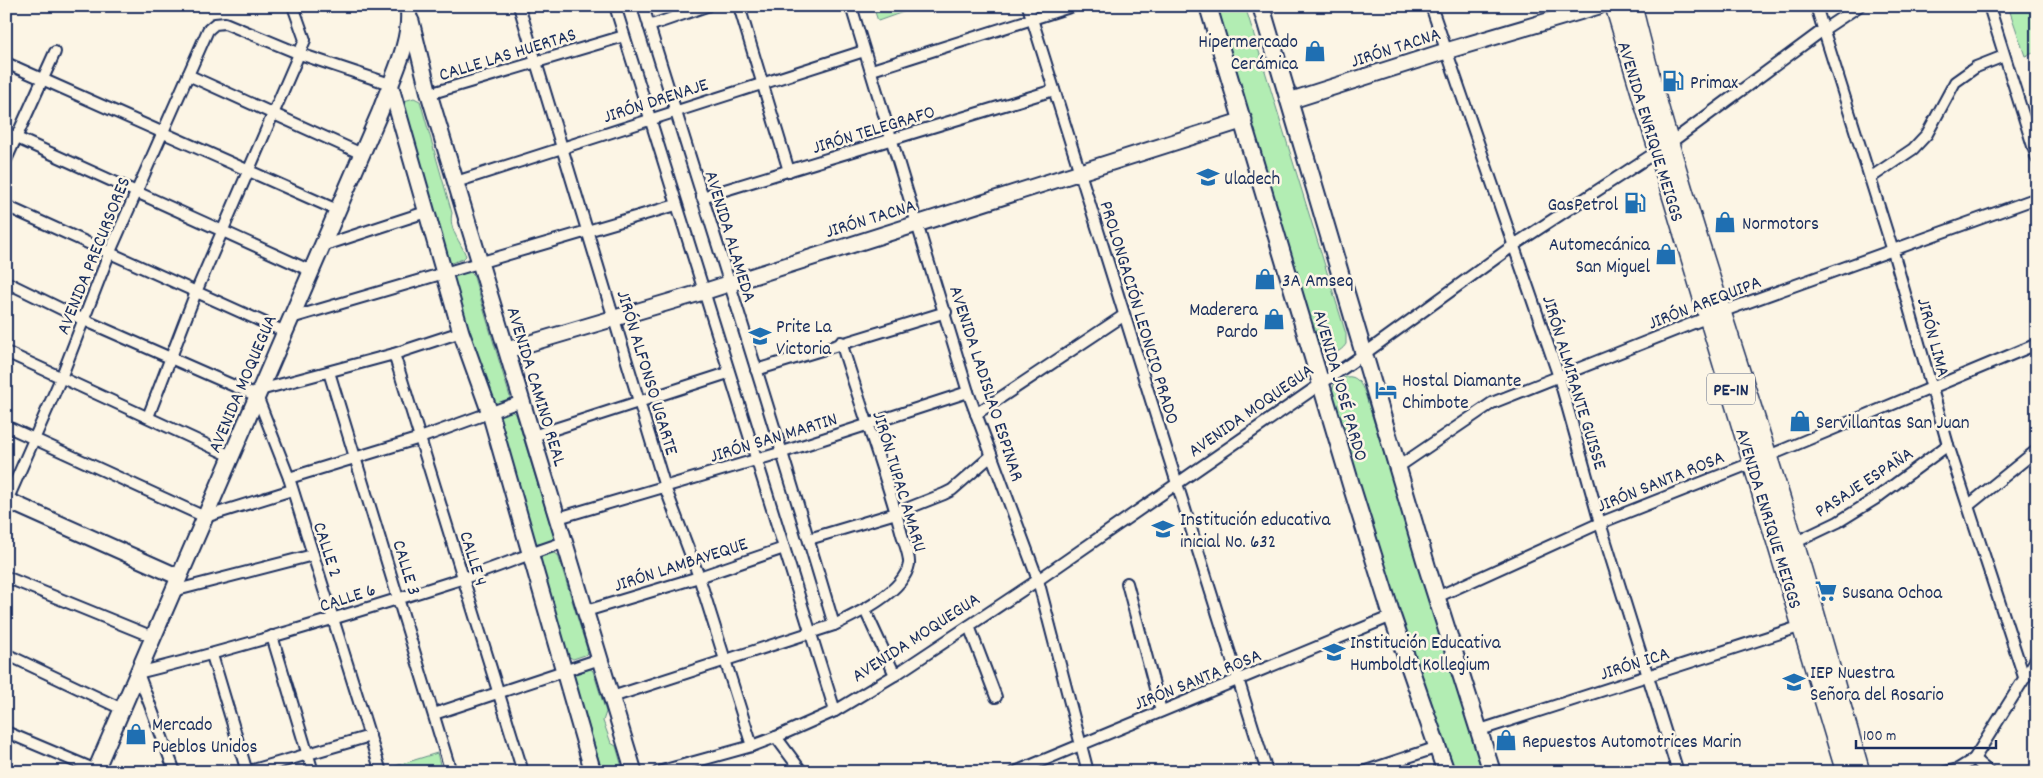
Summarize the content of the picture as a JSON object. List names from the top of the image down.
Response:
{
  "streets": {
    "highway": ["AVENIDA ENRIQUE MEIGGS", "PE-1N"],
    "main road": ["AVENIDA JOSÉ PARDO"],
    "street": [
      "JIRÓN TACNA",
      "CALLE LAS HUERTAS",
      "JIRÓN DRENAJE",
      "JIRÓN TELEGRAFO",
      "AVENIDA ALAMEDA",
      "AVENIDA PRECURSORES",
      "JIRÓN AREQUIPA",
      "PROLONGACIÓN LEONCIO PRADO",
      "JIRÓN LIMA",
      "JIRÓN ALFONSO UGARTE",
      "JIRÓN ALMIRANTE GUISSE",
      "AVENIDA MOQUEGUA",
      "AVENIDA LADISLAO ESPINAR",
      "AVENIDA CAMINO REAL",
      "JIRÓN SAN MARTIN",
      "JIRÓN SANTA ROSA",
      "JIRÓN TUPAC AMARU",
      "PASAJE ESPAÑA",
      "CALLE 2",
      "CALLE 4",
      "JIRÓN LAMBAYEQUE",
      "CALLE 3",
      "CALLE 6",
      "JIRÓN ICA"
    ]
  },
  "crossings": [
    ["JIRÓN TACNA", "AVENIDA ALAMEDA"],
    ["JIRÓN TACNA", "PROLONGACIÓN LEONCIO PRADO"],
    ["JIRÓN TACNA", "JIRÓN ALFONSO UGARTE"],
    ["JIRÓN TACNA", "JIRÓN ALMIRANTE GUISSE"],
    ["JIRÓN TACNA", "AVENIDA LADISLAO ESPINAR"],
    ["JIRÓN TACNA", "AVENIDA JOSÉ PARDO"],
    ["JIRÓN TACNA", "AVENIDA CAMINO REAL"],
    ["CALLE LAS HUERTAS", "JIRÓN ALFONSO UGARTE"],
    ["CALLE LAS HUERTAS", "AVENIDA CAMINO REAL"],
    ["JIRÓN DRENAJE", "AVENIDA ALAMEDA"],
    ["JIRÓN DRENAJE", "JIRÓN ALFONSO UGARTE"],
    ["JIRÓN DRENAJE", "AVENIDA LADISLAO ESPINAR"],
    ["JIRÓN DRENAJE", "AVENIDA CAMINO REAL"],
    ["JIRÓN TELEGRAFO", "AVENIDA ALAMEDA"],
    ["JIRÓN TELEGRAFO", "PROLONGACIÓN LEONCIO PRADO"],
    ["JIRÓN TELEGRAFO", "AVENIDA LADISLAO ESPINAR"],
    ["AVENIDA ENRIQUE MEIGGS", "JIRÓN AREQUIPA"],
    ["AVENIDA ENRIQUE MEIGGS", "AVENIDA MOQUEGUA"],
    ["AVENIDA ENRIQUE MEIGGS", "JIRÓN SANTA ROSA"],
    ["AVENIDA ENRIQUE MEIGGS", "PASAJE ESPAÑA"],
    ["AVENIDA ENRIQUE MEIGGS", "JIRÓN ICA"],
    ["AVENIDA ALAMEDA", "JIRÓN SAN MARTIN"],
    ["AVENIDA ALAMEDA", "JIRÓN TUPAC AMARU"],
    ["JIRÓN AREQUIPA", "JIRÓN LIMA"],
    ["JIRÓN AREQUIPA", "JIRÓN ALMIRANTE GUISSE"],
    ["JIRÓN AREQUIPA", "AVENIDA JOSÉ PARDO"],
    ["PROLONGACIÓN LEONCIO PRADO", "AVENIDA MOQUEGUA"],
    ["PROLONGACIÓN LEONCIO PRADO", "JIRÓN SANTA ROSA"],
    ["JIRÓN LIMA", "AVENIDA MOQUEGUA"],
    ["JIRÓN LIMA", "JIRÓN SANTA ROSA"],
    ["JIRÓN LIMA", "PASAJE ESPAÑA"],
    ["JIRÓN ALFONSO UGARTE", "AVENIDA MOQUEGUA"],
    ["JIRÓN ALFONSO UGARTE", "JIRÓN SAN MARTIN"],
    ["JIRÓN ALFONSO UGARTE", "JIRÓN LAMBAYEQUE"],
    ["JIRÓN ALMIRANTE GUISSE", "AVENIDA MOQUEGUA"],
    ["JIRÓN ALMIRANTE GUISSE", "JIRÓN SANTA ROSA"],
    ["JIRÓN ALMIRANTE GUISSE", "JIRÓN ICA"],
    ["AVENIDA MOQUEGUA", "AVENIDA LADISLAO ESPINAR"],
    ["AVENIDA MOQUEGUA", "AVENIDA JOSÉ PARDO"],
    ["AVENIDA MOQUEGUA", "AVENIDA CAMINO REAL"],
    ["AVENIDA MOQUEGUA", "CALLE 2"],
    ["AVENIDA MOQUEGUA", "CALLE 6"],
    ["AVENIDA LADISLAO ESPINAR", "JIRÓN SAN MARTIN"],
    ["AVENIDA LADISLAO ESPINAR", "JIRÓN SANTA ROSA"],
    ["AVENIDA JOSÉ PARDO", "JIRÓN SANTA ROSA"],
    ["AVENIDA JOSÉ PARDO", "JIRÓN ICA"],
    ["AVENIDA CAMINO REAL", "JIRÓN SAN MARTIN"],
    ["AVENIDA CAMINO REAL", "JIRÓN LAMBAYEQUE"],
    ["AVENIDA CAMINO REAL", "CALLE 6"],
    ["JIRÓN SAN MARTIN", "JIRÓN TUPAC AMARU"],
    ["CALLE 2", "CALLE 6"],
    ["CALLE 4", "CALLE 6"],
    ["CALLE 3", "CALLE 6"]
  ],
  "places": {
    "shop": [
      "Hipermercado Cerámica",
      "Normotors",
      "Automecánica San Miguel",
      "3A Amseq",
      "Maderera Pardo",
      "Servillantas San Juan",
      "Mercado Pueblos Unidos",
      "Repuestos Automotrices Marin"
    ],
    "fuel station": ["Primax", "GasPetrol"],
    "school or university": [
      "Uladech",
      "Prite La Victoria",
      "Institución educativa inicial No. 632",
      "Institución Educativa Humboldt Kollegium",
      "IEP Nuestra Señora del Rosario"
    ],
    "hotel": ["Hostal Diamante Chimbote"],
    "supermarket": ["Susana Ochoa"]
  },
  "scale_bar": "100 m"
}
